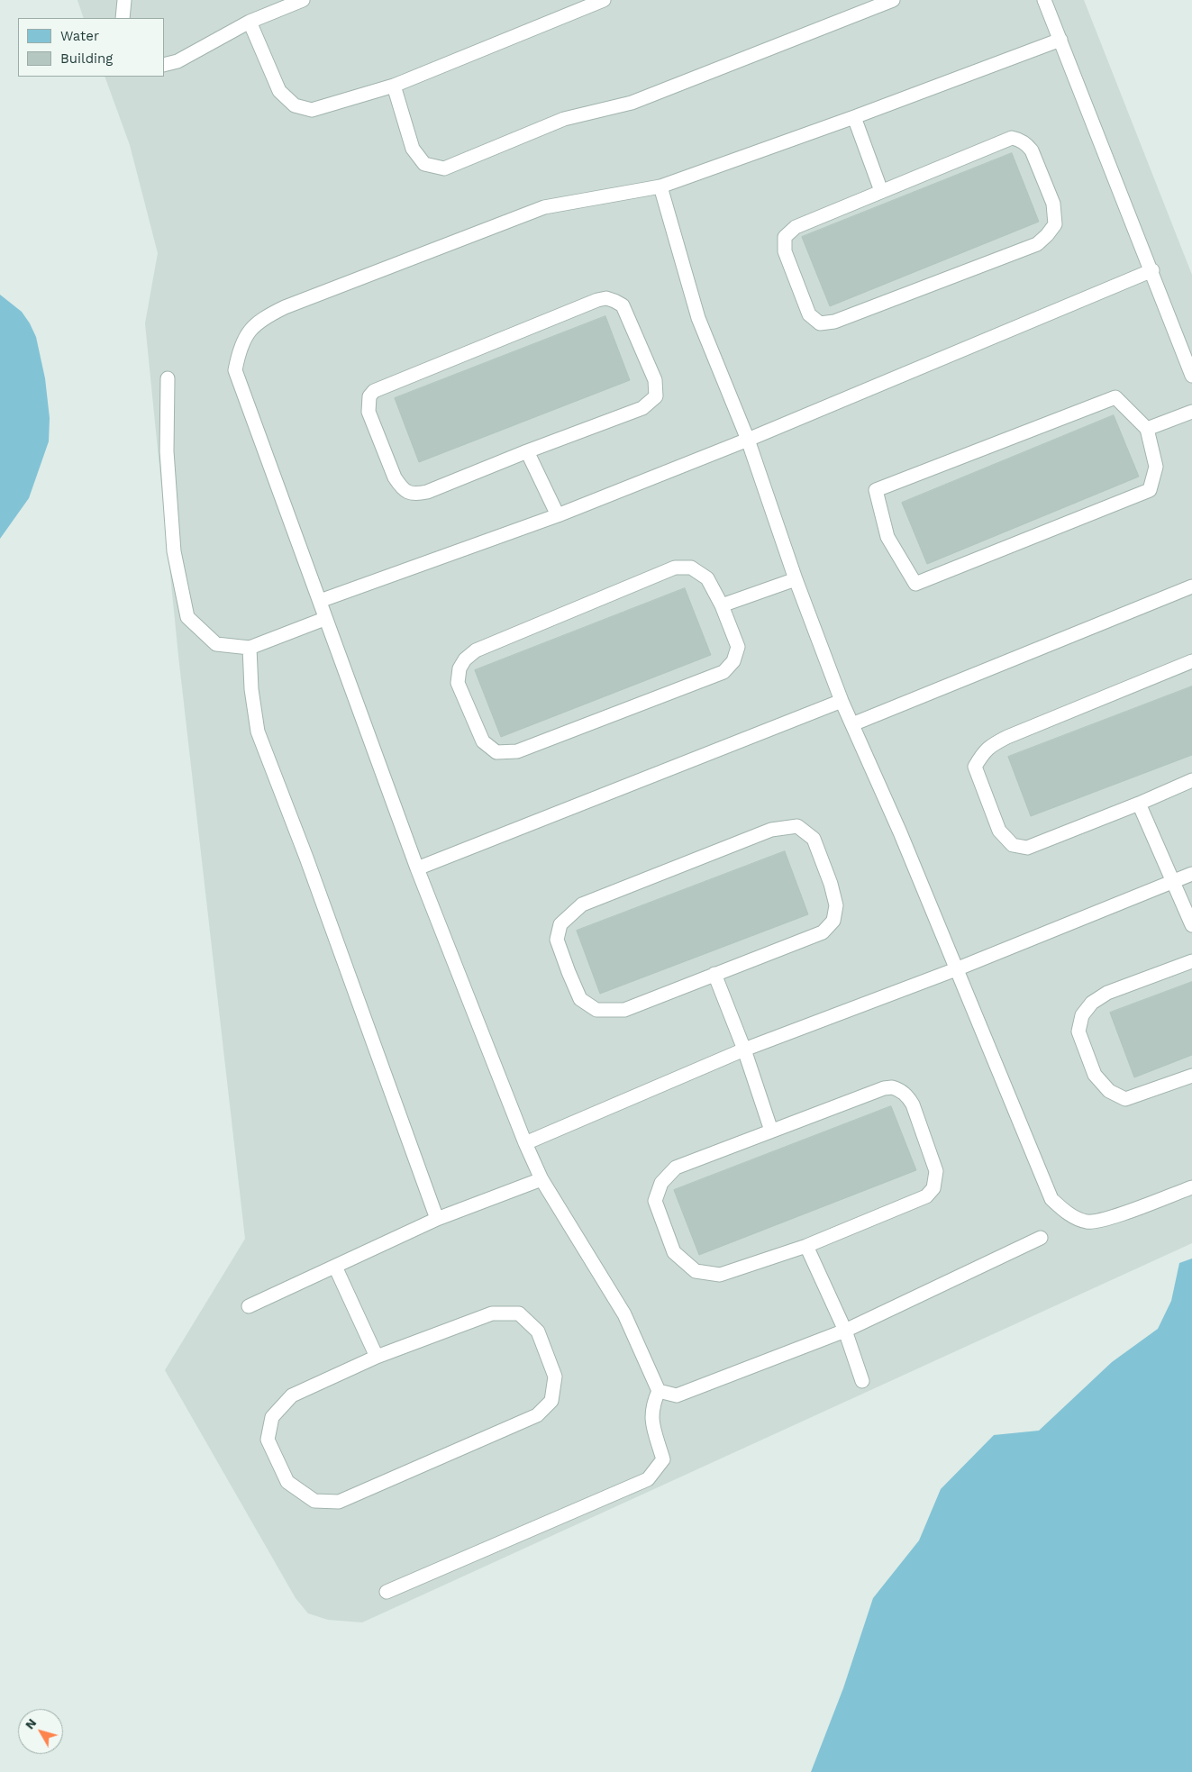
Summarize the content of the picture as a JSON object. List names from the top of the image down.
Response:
{
  "legend": ["Water", "Building"],
  "north": "top left"
}
